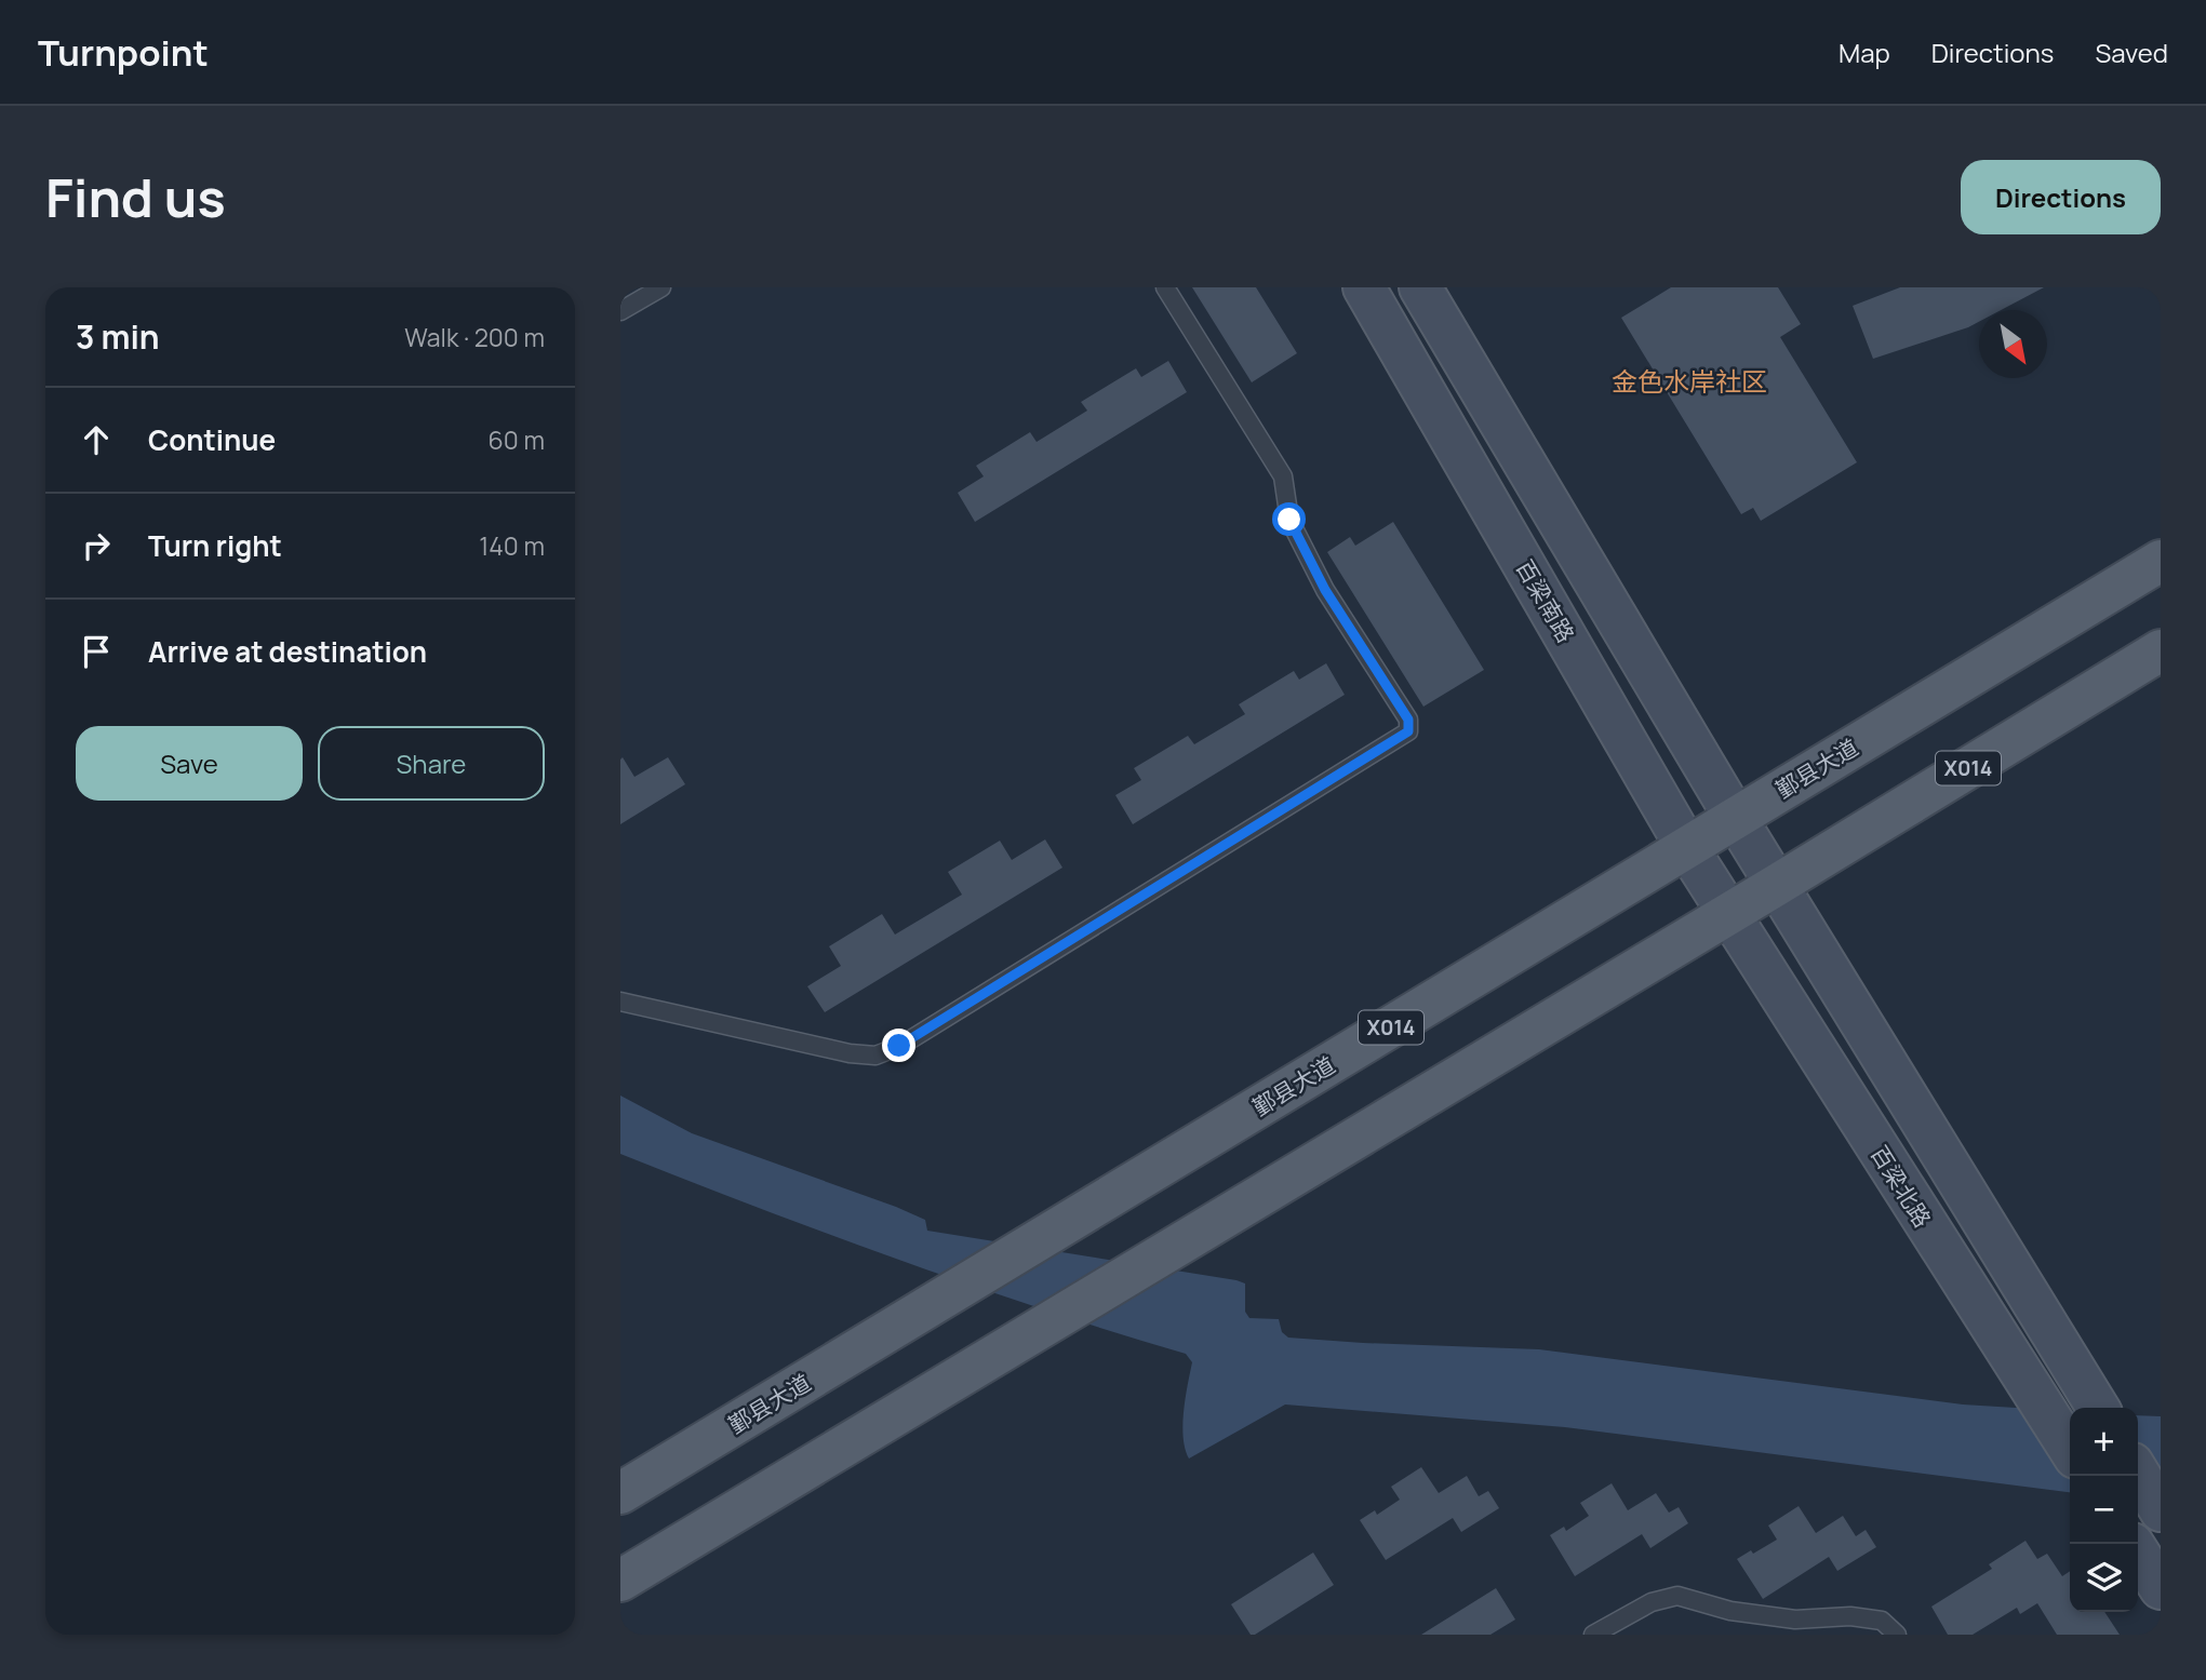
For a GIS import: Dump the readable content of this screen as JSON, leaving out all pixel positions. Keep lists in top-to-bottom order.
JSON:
{
  "streets": {
    "main road": ["鄞县大道", "X014"],
    "street": ["百梁南路", "百梁北路"]
  },
  "crossings": [
    ["百梁南路", "鄞县大道"],
    ["百梁南路", "百梁北路"]
  ],
  "districts": ["金色水岸社区"],
  "north": "bottom right",
  "page": {
    "header": "Turnpoint",
    "nav": ["Map", "Directions", "Saved"],
    "buttons": [
      "Directions",
      ["Save", "Share"]
    ],
    "title": "Find us",
    "heading": ["3 min", "Walk · 200 m"],
    "list": [
      ["Continue", "60 m"],
      ["Turn right", "140 m"],
      "Arrive at destination"
    ],
    "map_buttons": ["+", "−"]
  }
}
